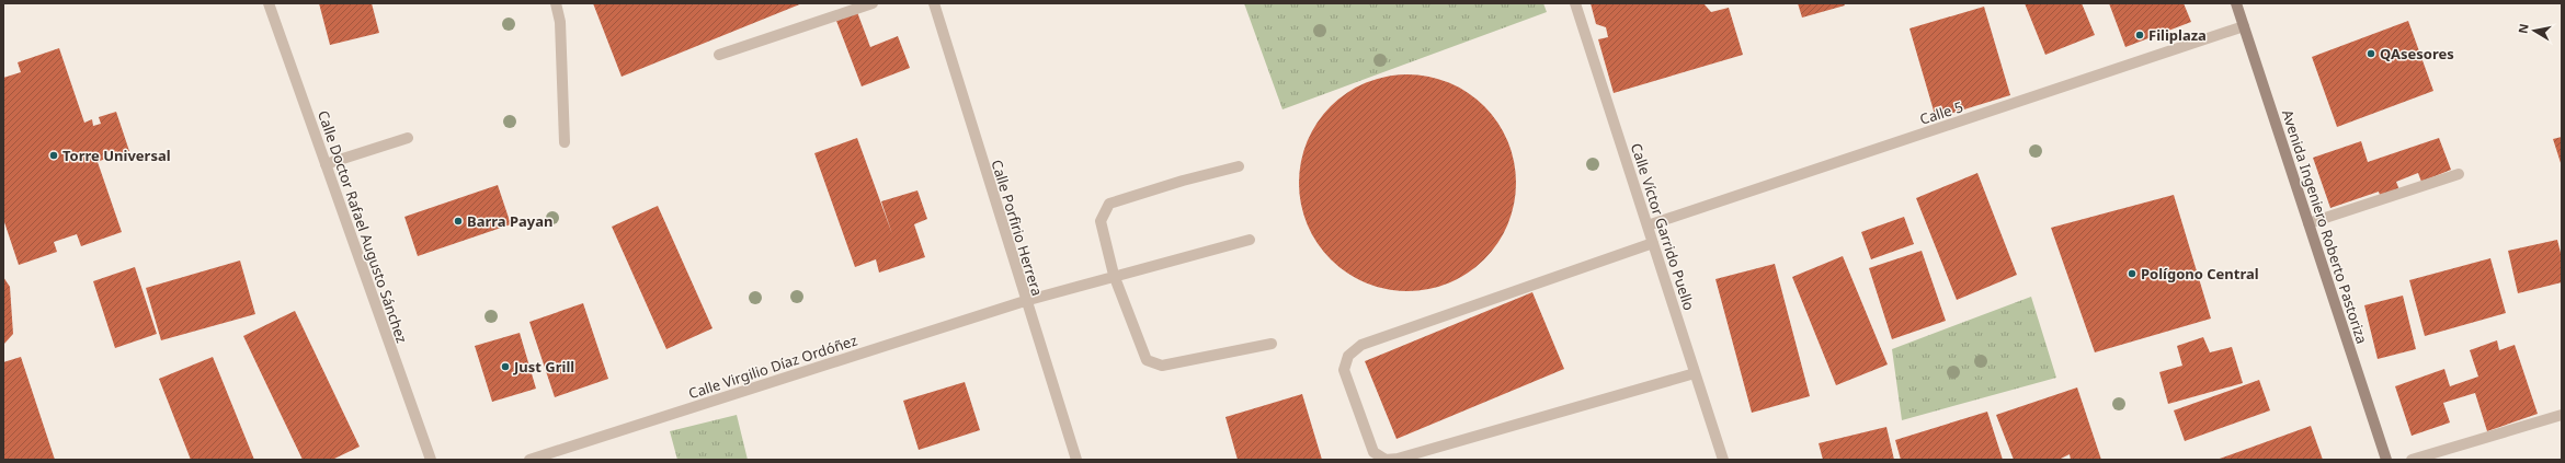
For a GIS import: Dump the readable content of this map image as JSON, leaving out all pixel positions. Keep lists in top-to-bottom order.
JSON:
{
  "streets": {
    "street": [
      "Calle 5",
      "Calle Doctor Rafael Augusto Sánchez",
      "Calle Víctor Garrido Puello",
      "Avenida Ingeniero Roberto Pastoriza",
      "Calle Porfirio Herrera",
      "Calle Virgilio Díaz Ordóñez"
    ]
  },
  "crossings": [
    ["Calle 5", "Calle Víctor Garrido Puello"],
    ["Calle 5", "Avenida Ingeniero Roberto Pastoriza"],
    ["Calle Porfirio Herrera", "Calle Virgilio Díaz Ordóñez"]
  ],
  "places": [
    "Filiplaza",
    "QAsesores",
    "Torre Universal",
    "Barra Payan",
    "Polígono Central",
    "Just Grill"
  ],
  "north": "left"
}
